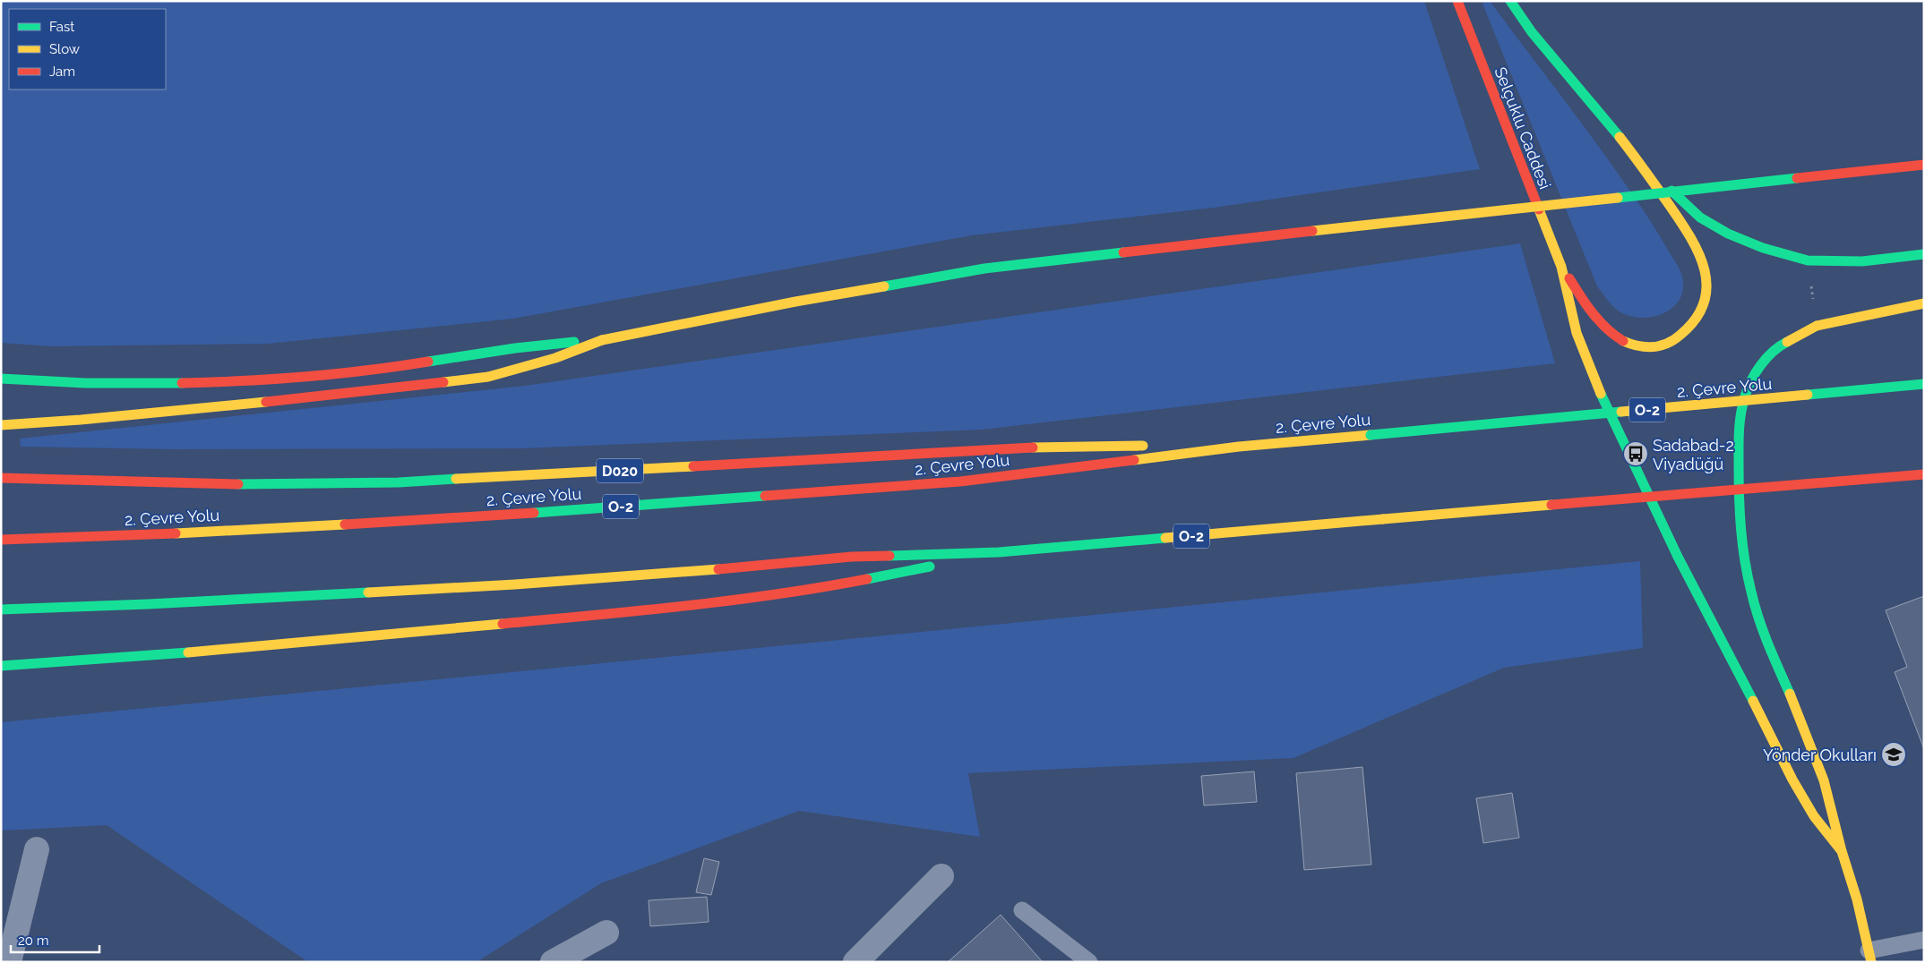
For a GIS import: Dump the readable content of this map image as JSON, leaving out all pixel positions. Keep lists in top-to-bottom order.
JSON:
{
  "streets": {
    "main road": [
      "Selçuklu Caddesi",
      "2. Çevre Yolu",
      "O-2",
      "D020"
    ]
  },
  "crossings": [
    ["2. Çevre Yolu", "D020"]
  ],
  "places": {
    "bus stop": ["Sadabad-2 Viyadüğü"],
    "school or university": ["Yönder Okulları"]
  },
  "legend": ["Fast", "Slow", "Jam"],
  "scale_bar": "20 m"
}
